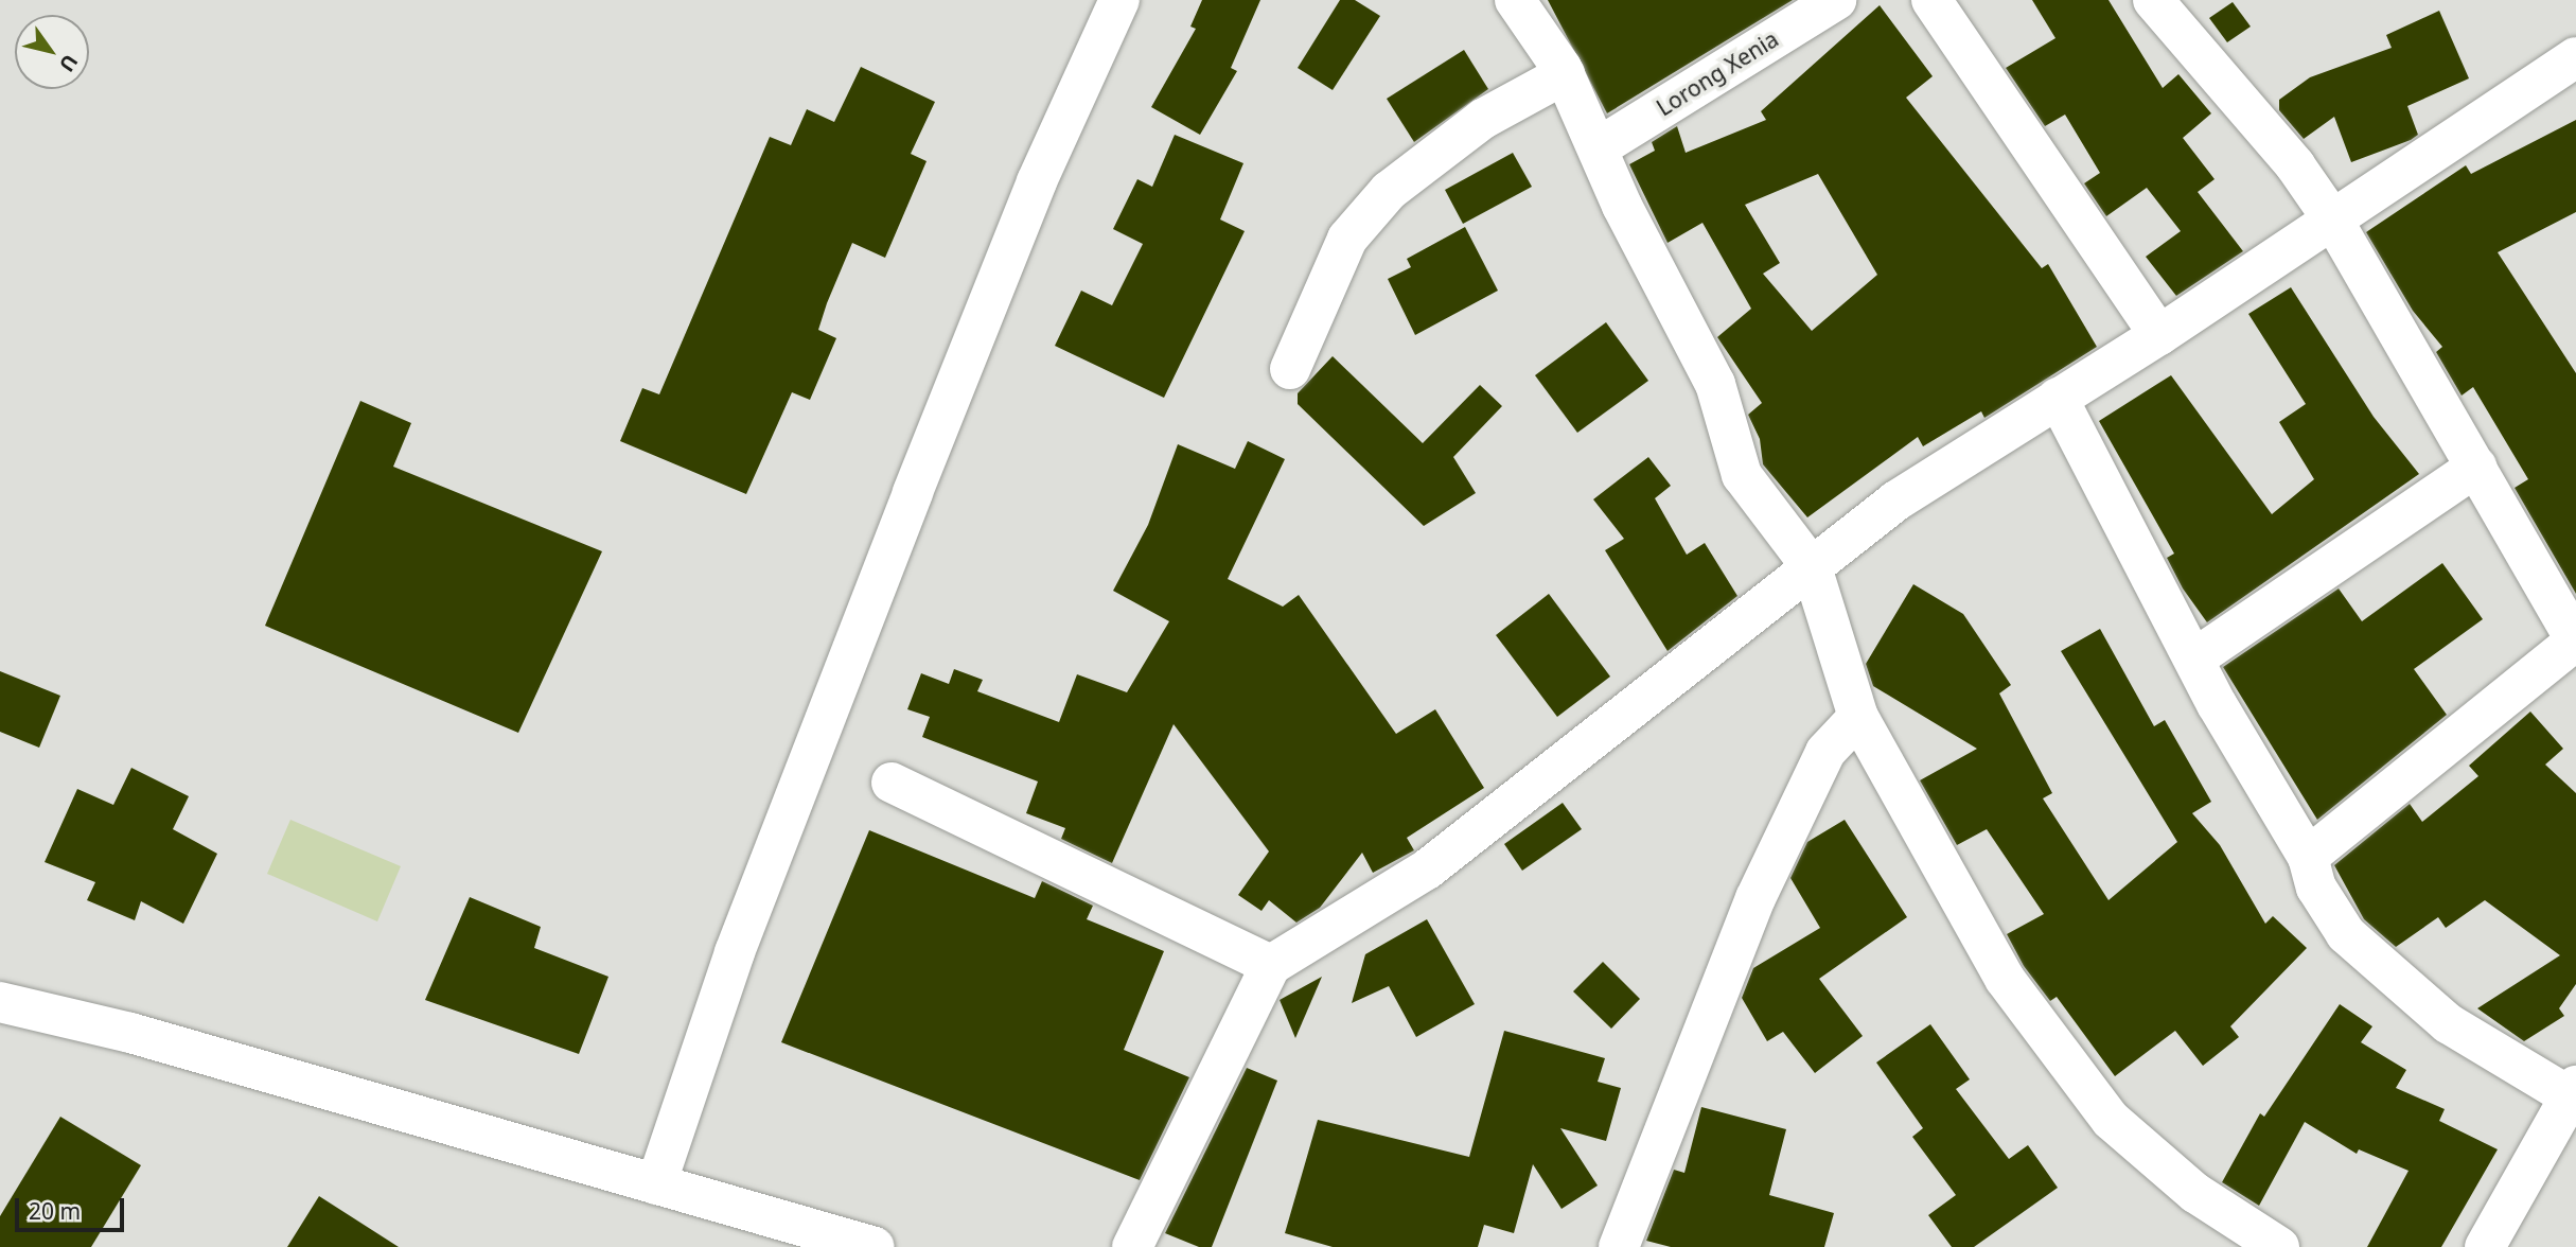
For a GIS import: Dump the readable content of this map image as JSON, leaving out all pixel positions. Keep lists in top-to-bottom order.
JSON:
{
  "streets": {
    "street": ["Lorong Xenia"]
  },
  "scale_bar": "20 m",
  "north": "bottom right"
}
